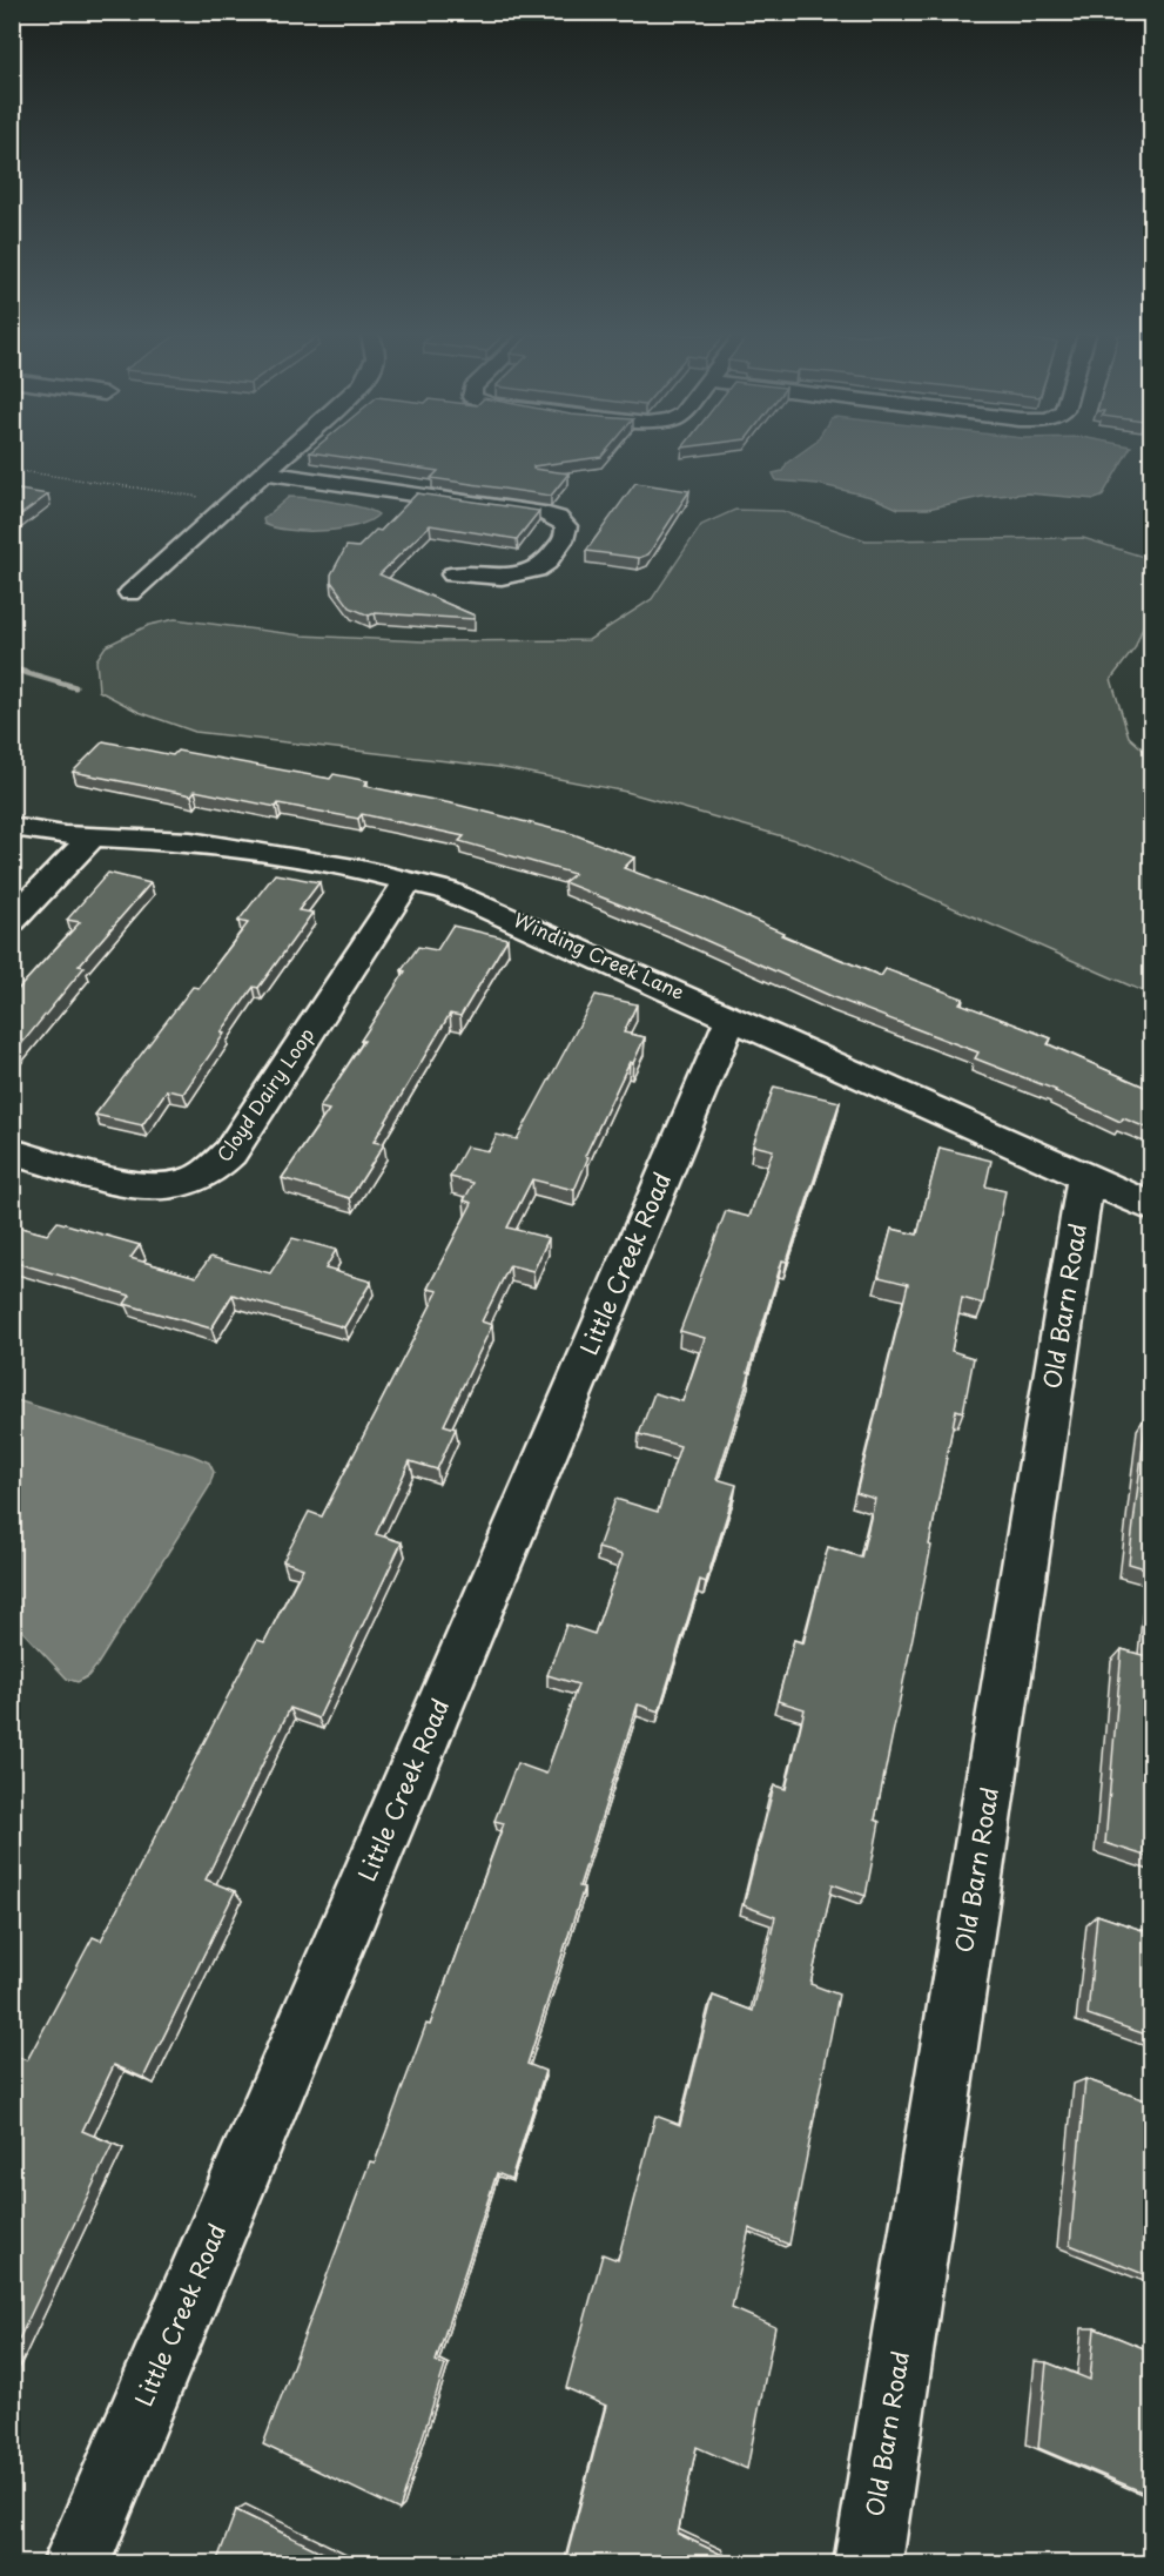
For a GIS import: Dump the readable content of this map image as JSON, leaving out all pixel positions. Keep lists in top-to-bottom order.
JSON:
{
  "streets": {
    "street": [
      "Winding Creek Lane",
      "Cloyd Dairy Loop",
      "Little Creek Road",
      "Old Barn Road"
    ]
  },
  "crossings": [
    ["Winding Creek Lane", "Cloyd Dairy Loop"],
    ["Winding Creek Lane", "Little Creek Road"],
    ["Winding Creek Lane", "Old Barn Road"]
  ]
}
